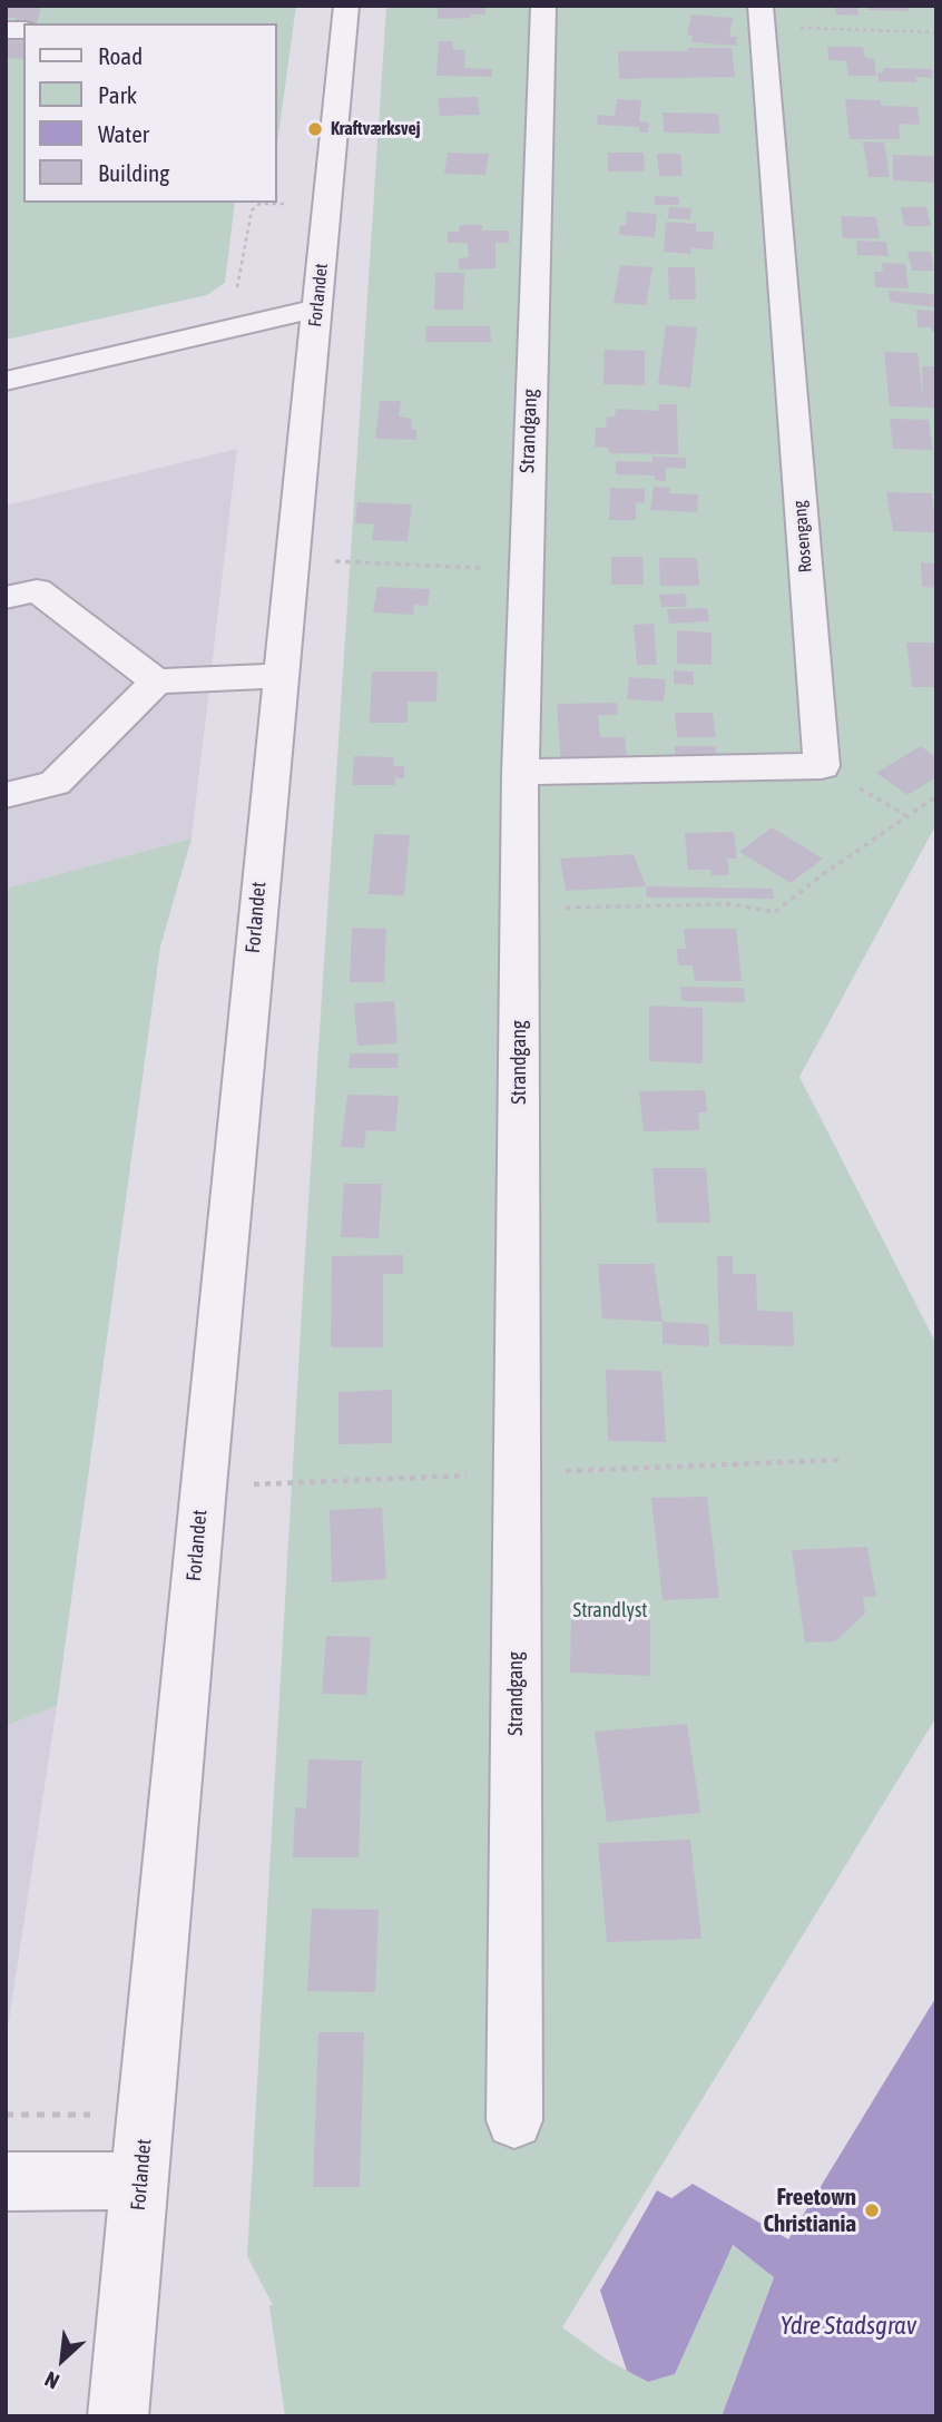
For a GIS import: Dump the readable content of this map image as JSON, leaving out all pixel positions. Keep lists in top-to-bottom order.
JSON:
{
  "streets": {
    "street": ["Forlandet", "Strandgang", "Rosengang"]
  },
  "water": ["Ydre Stadsgrav"],
  "parks": ["Strandlyst"],
  "places": ["Kraftværksvej", "Freetown Christiania"],
  "legend": [
    "Road",
    "Park",
    "Water",
    "Building"
  ],
  "north": "bottom left"
}
